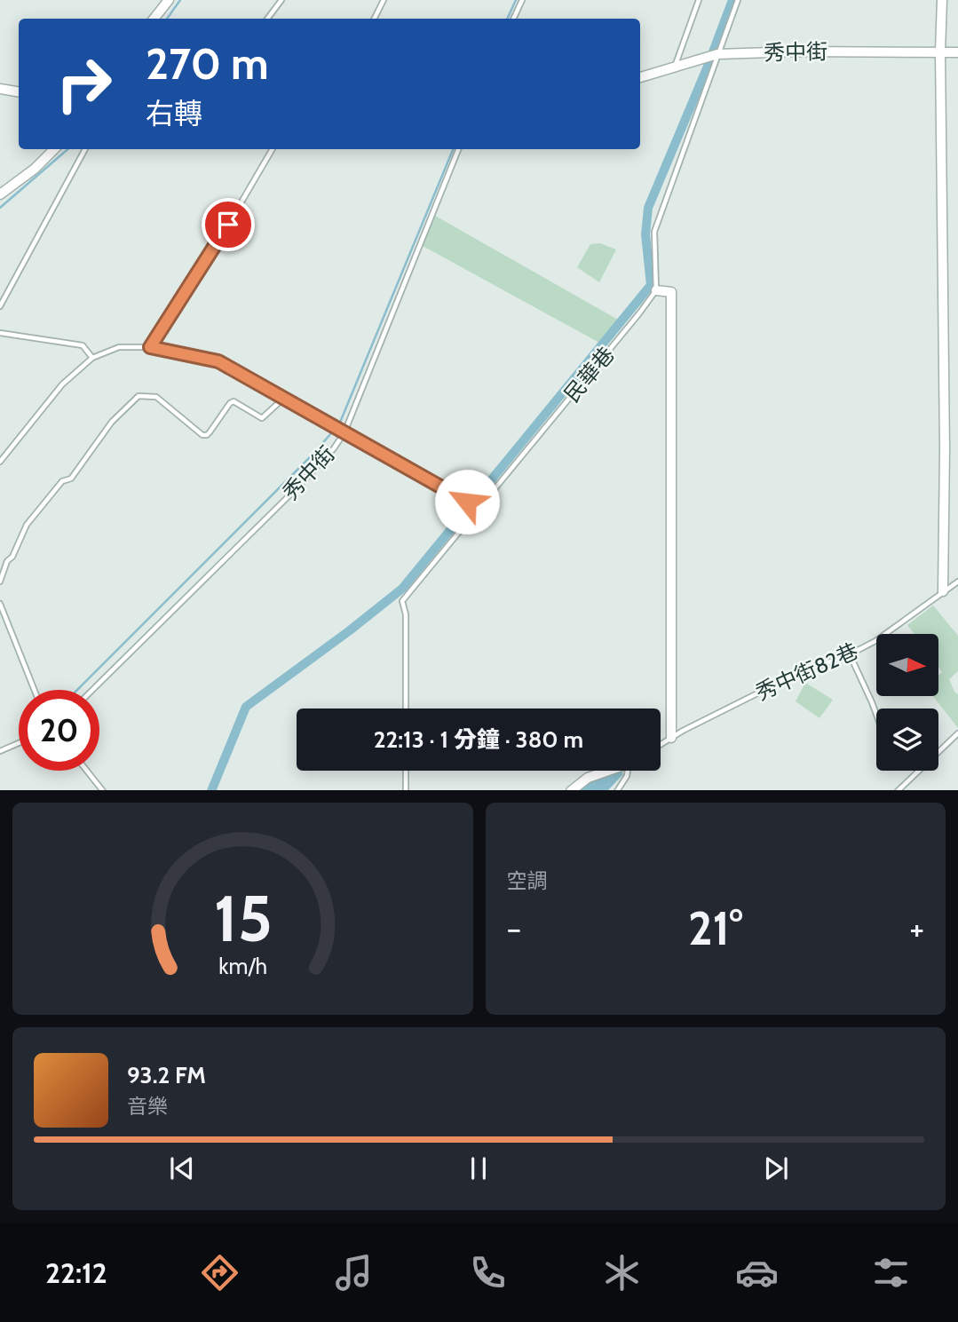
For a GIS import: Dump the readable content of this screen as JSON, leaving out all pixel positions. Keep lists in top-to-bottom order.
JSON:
{
  "streets": {
    "street": ["秀中街"],
    "lane": ["民華巷", "秀中街82巷"]
  },
  "north": "right",
  "page": {
    "turn": ["270 m", "右轉"],
    "limit": "20",
    "trip": "22:13 · 1 分鐘 · 380 m",
    "tile": "空調",
    "heat": ["−", "21°", "+"],
    "song": ["93.2 FM", "音樂"],
    "tabs": "22:12",
    "gauge": ["15", "km/h"]
  }
}
